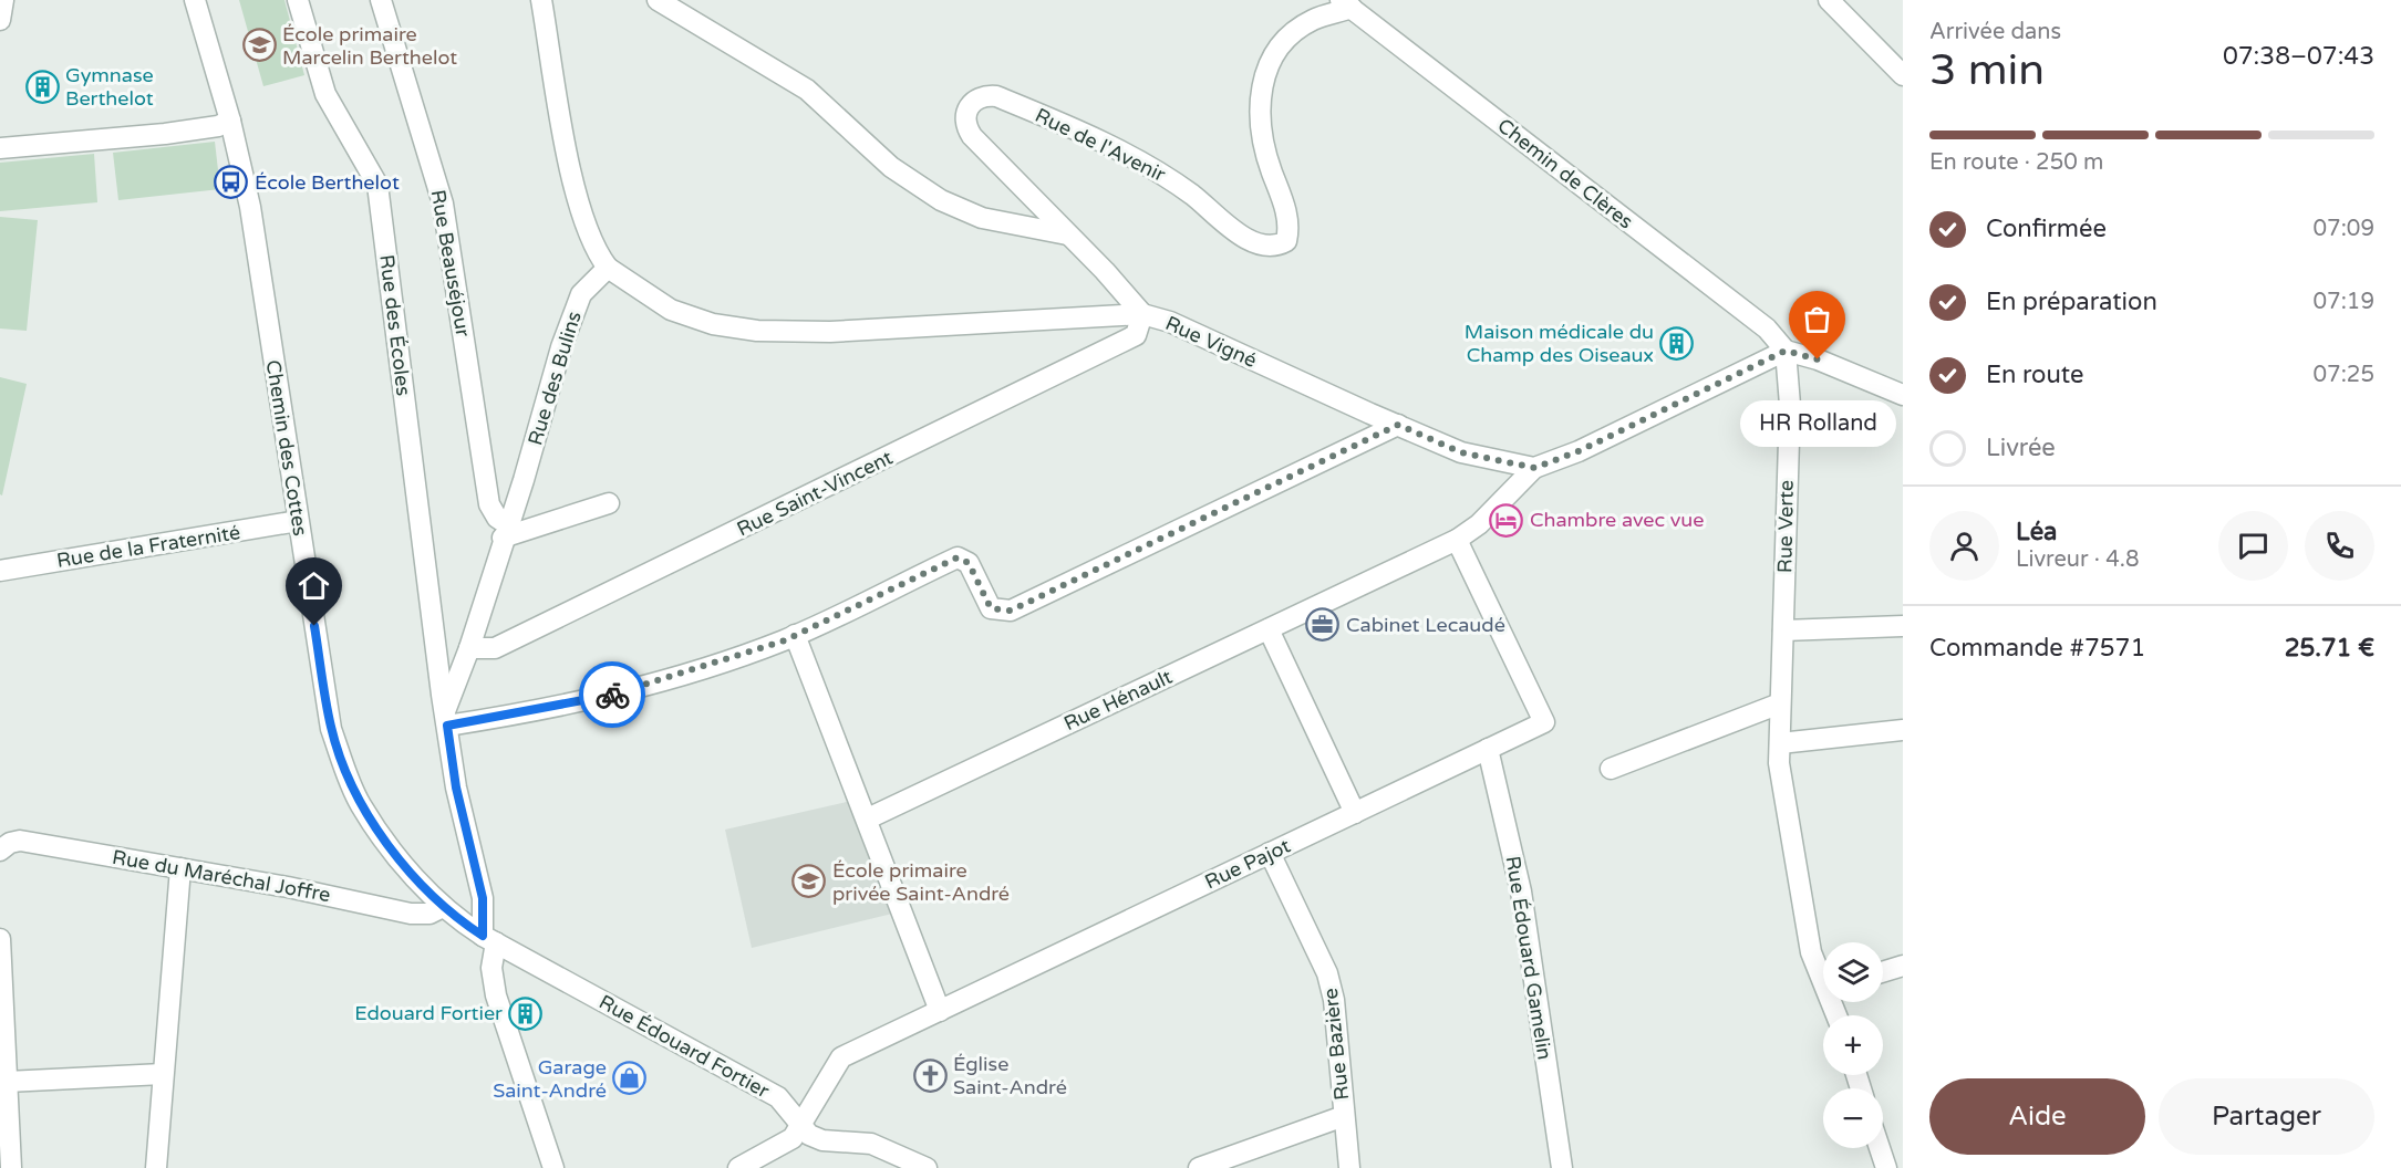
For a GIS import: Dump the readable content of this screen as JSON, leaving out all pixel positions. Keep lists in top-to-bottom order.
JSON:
{
  "streets": {
    "street": [
      "Rue de l'Avenir",
      "Chemin de Clères",
      "Rue Beauséjour",
      "Rue des Écoles",
      "Rue Vigné",
      "Rue des Bulins",
      "Chemin des Cottes",
      "Rue Saint-Vincent",
      "Rue Verte",
      "Rue de la Fraternité",
      "Rue Hénault",
      "Rue Pajot",
      "Rue du Maréchal Joffre",
      "Rue Édouard Gamelin",
      "Rue Bazière",
      "Rue Édouard Fortier"
    ]
  },
  "crossings": [
    ["Rue de l'Avenir", "Chemin de Clères"],
    ["Rue de l'Avenir", "Rue Vigné"],
    ["Rue de l'Avenir", "Rue Saint-Vincent"],
    ["Chemin de Clères", "Rue Verte"],
    ["Rue Beauséjour", "Rue des Bulins"],
    ["Rue des Écoles", "Rue des Bulins"],
    ["Rue Vigné", "Rue des Bulins"],
    ["Rue Vigné", "Rue Saint-Vincent"],
    ["Rue Vigné", "Rue Hénault"],
    ["Rue des Bulins", "Rue Saint-Vincent"],
    ["Rue des Bulins", "Rue Édouard Fortier"],
    ["Chemin des Cottes", "Rue de la Fraternité"],
    ["Chemin des Cottes", "Rue du Maréchal Joffre"],
    ["Chemin des Cottes", "Rue Édouard Fortier"],
    ["Rue Hénault", "Rue Pajot"],
    ["Rue Pajot", "Rue Édouard Gamelin"],
    ["Rue Pajot", "Rue Bazière"],
    ["Rue Pajot", "Rue Édouard Fortier"],
    ["Rue du Maréchal Joffre", "Rue Édouard Fortier"]
  ],
  "places": {
    "school or university": ["École primaire Marcelin Berthelot", "École primaire privée Saint-André"],
    "building": ["Gymnase Berthelot", "Maison médicale du Champ des Oiseaux", "Edouard Fortier"],
    "bus stop": ["École Berthelot"],
    "other": ["HR Rolland"],
    "hotel": ["Chambre avec vue"],
    "office": ["Cabinet Lecaudé"],
    "church": ["Église Saint-André"],
    "shop": ["Garage Saint-André"]
  },
  "page": {
    "heading": ["3 min", "Arrivée dans", "07:38–07:43"],
    "panel": [
      "Léa",
      "Livreur · 4.8",
      "Commande #7571",
      "25.71 €"
    ],
    "bar": "En route · 250 m",
    "list": [
      ["Confirmée", "07:09"],
      ["En préparation", "07:19"],
      ["En route", "07:25"],
      "Livrée"
    ],
    "bubble": "HR Rolland",
    "map_buttons": ["+", "−"],
    "buttons": ["Aide", "Partager"]
  }
}
